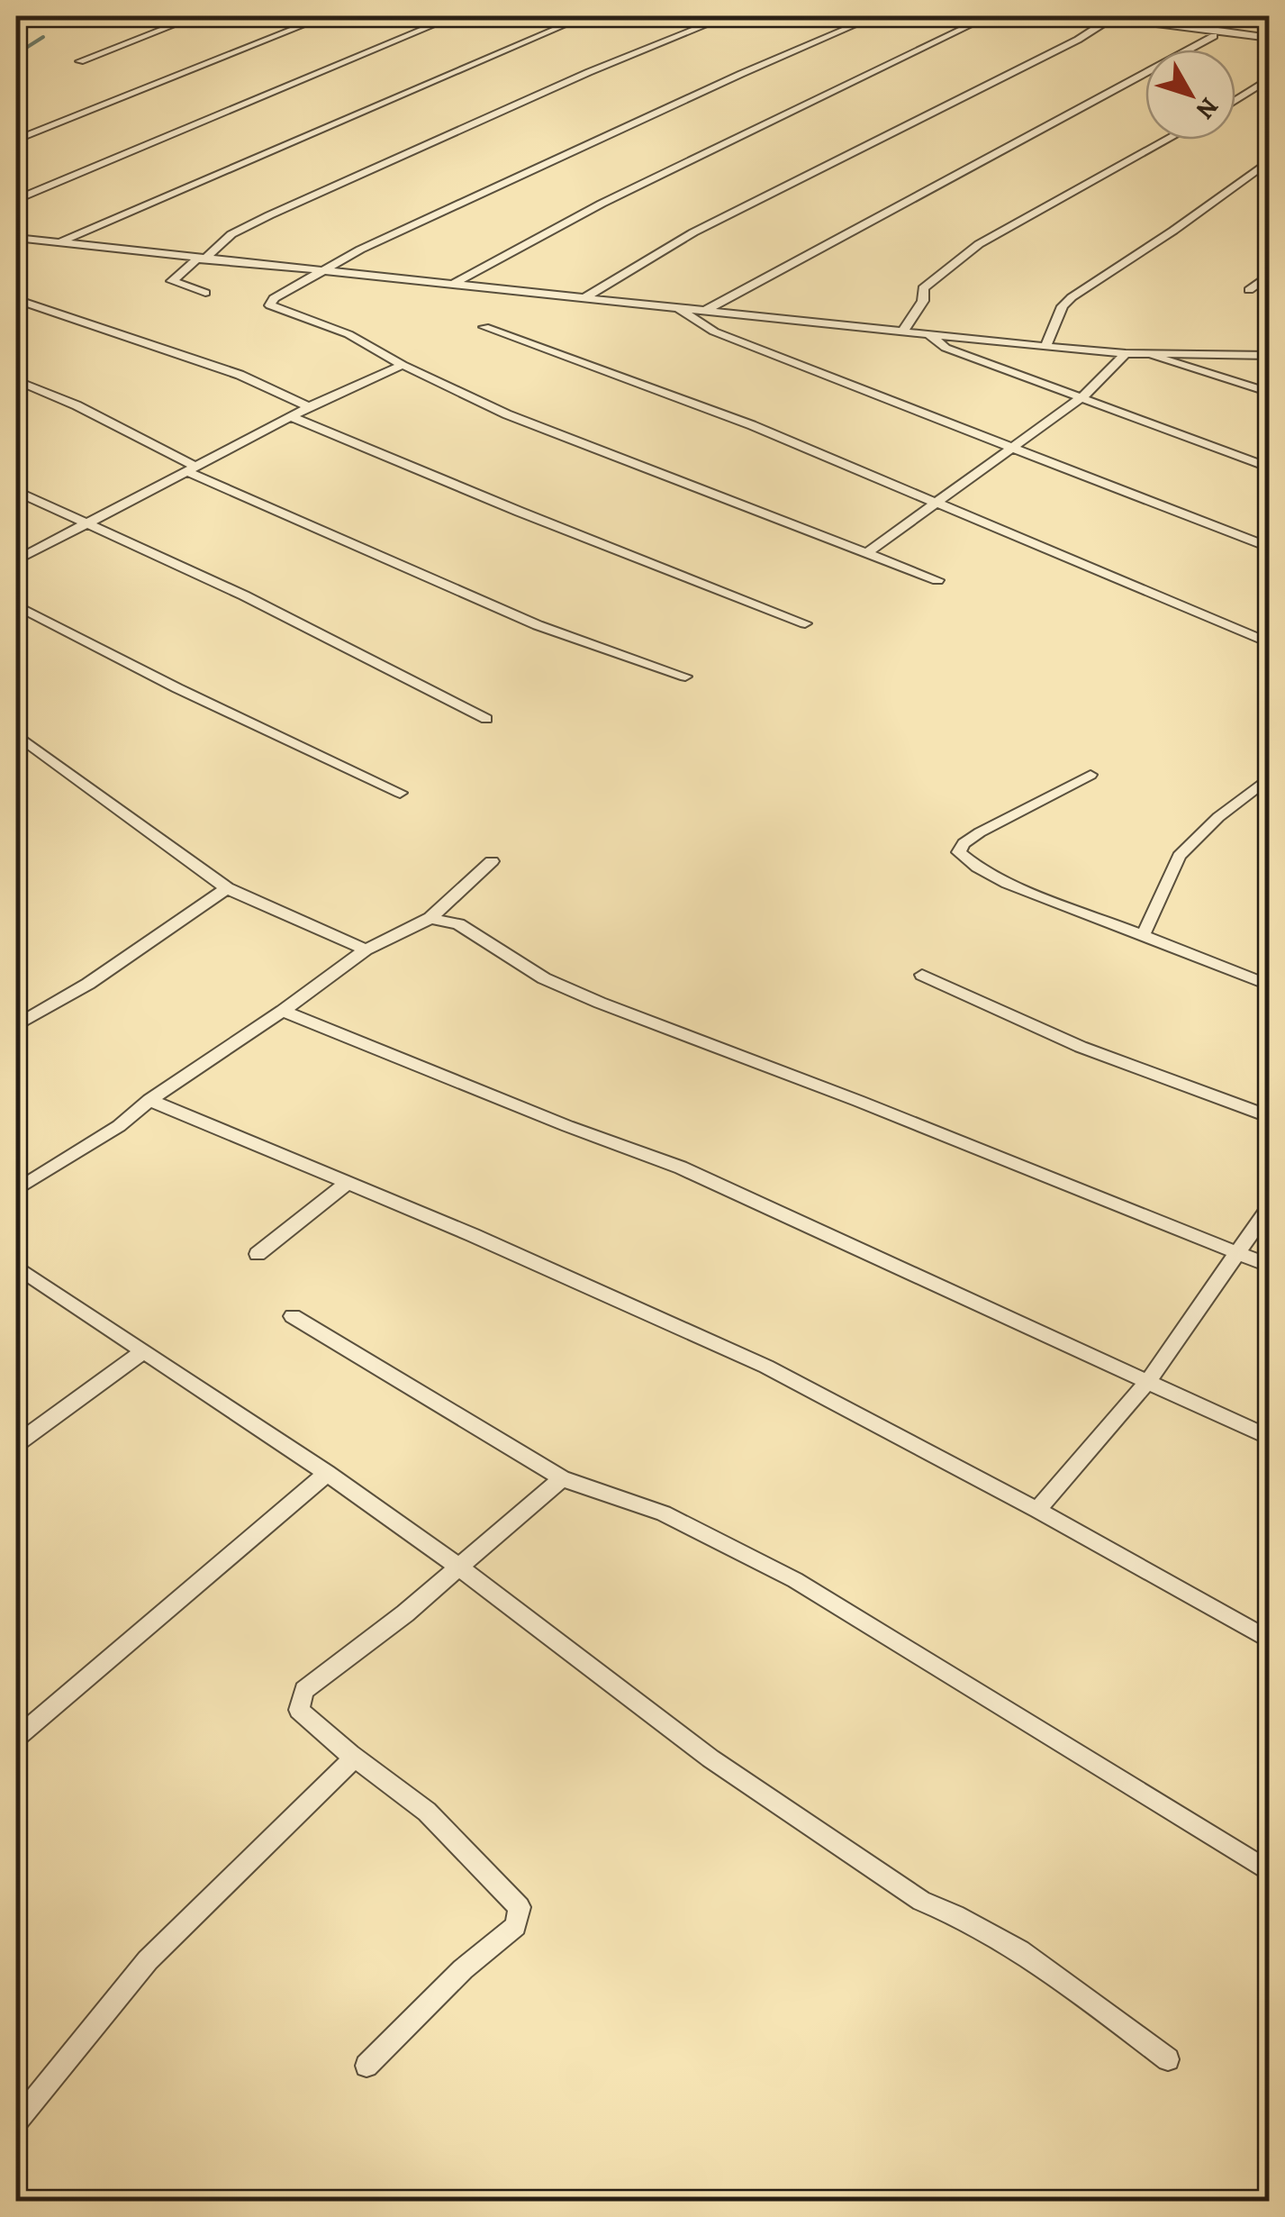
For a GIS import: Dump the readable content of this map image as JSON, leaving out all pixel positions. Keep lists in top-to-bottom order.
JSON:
{
  "north": "bottom right"
}
